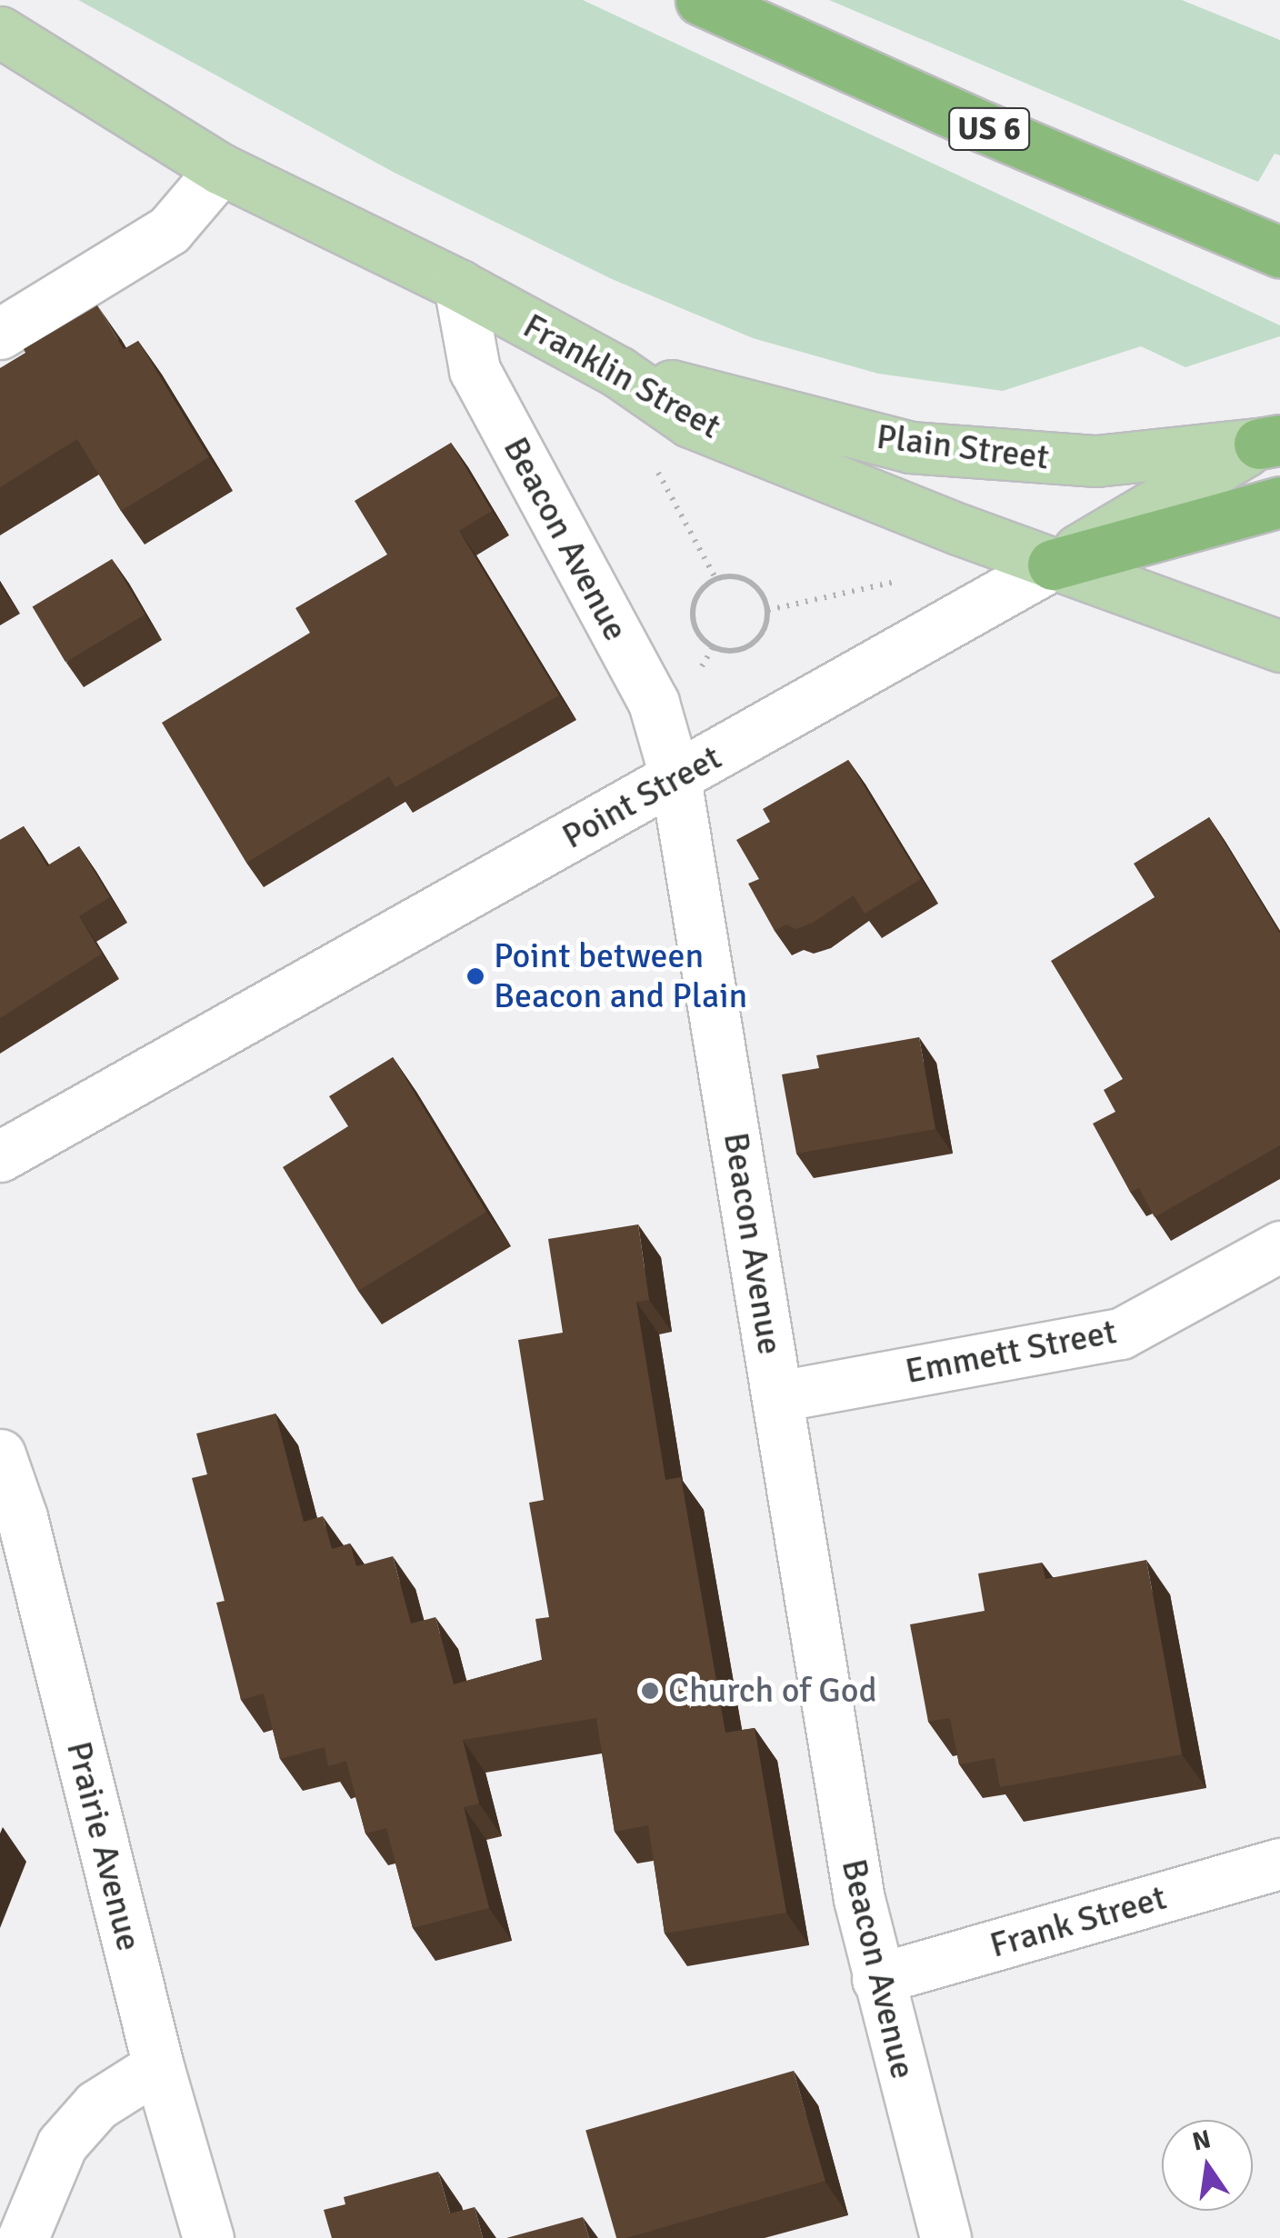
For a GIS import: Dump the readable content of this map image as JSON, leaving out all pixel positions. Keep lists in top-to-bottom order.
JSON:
{
  "streets": {
    "highway": ["US 6"],
    "main road": ["Franklin Street", "Plain Street", "Point Street"],
    "street": [
      "Beacon Avenue",
      "Emmett Street",
      "Prairie Avenue",
      "Frank Street"
    ]
  },
  "crossings": [
    ["Franklin Street", "Plain Street"],
    ["Franklin Street", "Beacon Avenue"],
    ["Franklin Street", "Point Street"],
    ["Plain Street", "Point Street"],
    ["Beacon Avenue", "Point Street"],
    ["Beacon Avenue", "Emmett Street"],
    ["Beacon Avenue", "Frank Street"]
  ],
  "places": ["Point between Beacon and Plain", "Church of God"],
  "north": "top"
}
